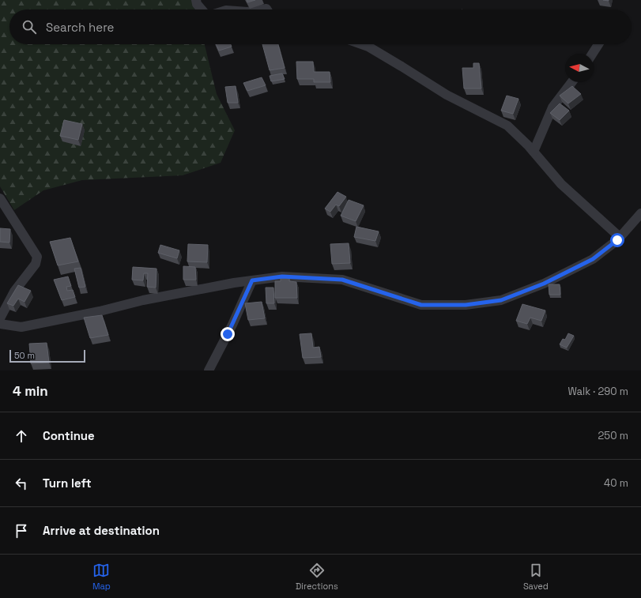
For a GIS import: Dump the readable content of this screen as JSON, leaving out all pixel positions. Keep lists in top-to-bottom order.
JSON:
{
  "scale_bar": "50 m",
  "north": "left",
  "page": {
    "search": "Search here",
    "scale": "50 m",
    "heading": ["4 min", "Walk · 290 m"],
    "list": [
      ["Continue", "250 m"],
      ["Turn left", "40 m"],
      "Arrive at destination"
    ],
    "nav": ["Map", "Directions", "Saved"]
  }
}
